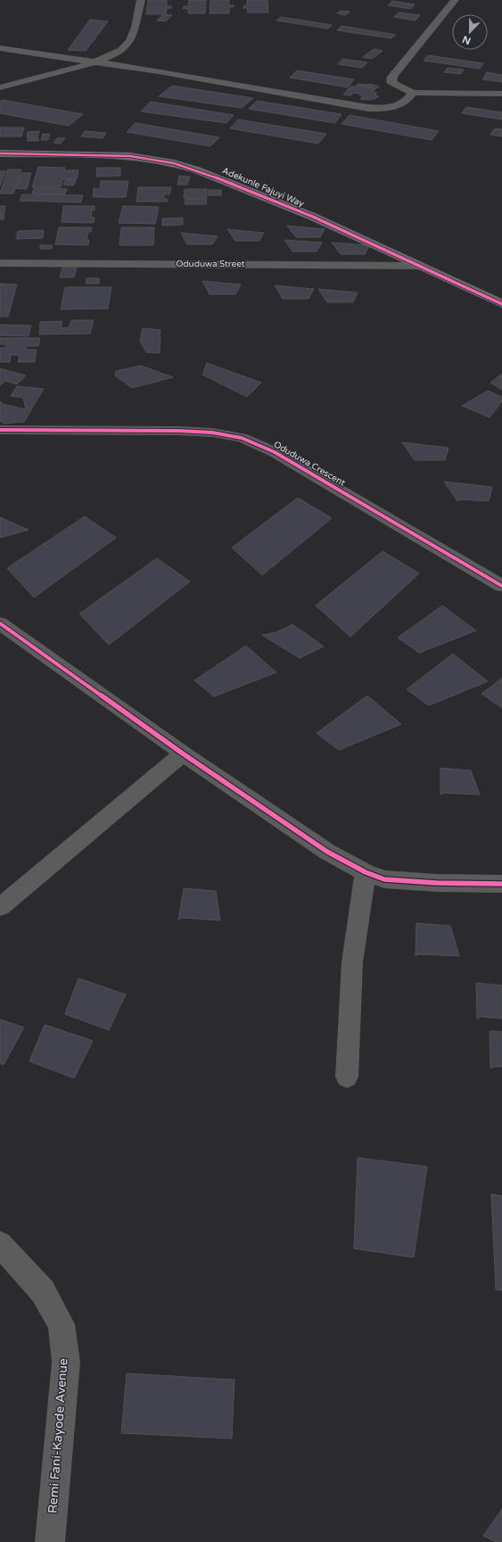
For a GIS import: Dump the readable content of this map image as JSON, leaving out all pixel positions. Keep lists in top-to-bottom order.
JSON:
{
  "streets": {
    "street": [
      "Adekunle Fajuyi Way",
      "Oduduwa Street",
      "Oduduwa Crescent",
      "Remi Fani-Kayode Avenue"
    ]
  },
  "crossings": [
    ["Adekunle Fajuyi Way", "Oduduwa Street"]
  ],
  "north": "bottom"
}
